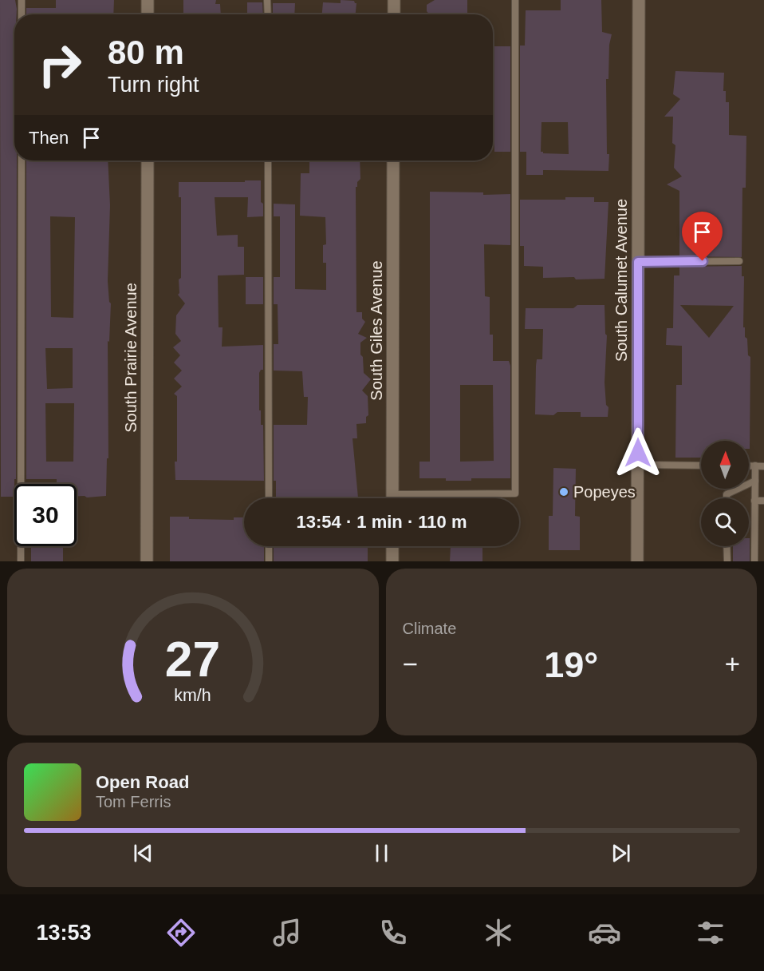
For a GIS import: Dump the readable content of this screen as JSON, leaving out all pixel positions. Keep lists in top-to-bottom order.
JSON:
{
  "streets": {
    "street": ["South Calumet Avenue", "South Giles Avenue", "South Prairie Avenue"]
  },
  "places": ["Popeyes"],
  "north": "top",
  "page": {
    "turn": ["80 m", "Turn right"],
    "then": "Then",
    "limit": "30",
    "trip": "13:54 · 1 min · 110 m",
    "tile": "Climate",
    "heat": ["−", "19°", "+"],
    "song": ["Open Road", "Tom Ferris"],
    "tabs": "13:53",
    "gauge": ["27", "km/h"]
  }
}
